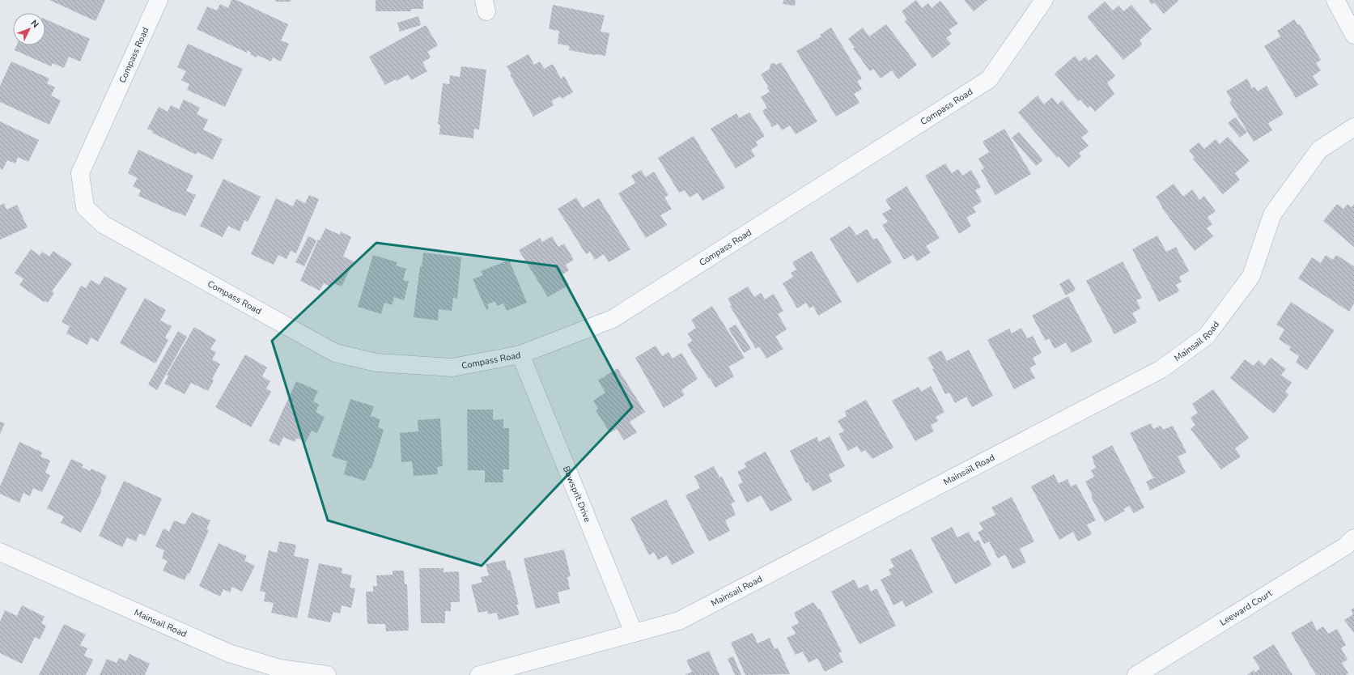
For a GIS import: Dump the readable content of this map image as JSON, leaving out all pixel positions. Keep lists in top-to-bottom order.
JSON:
{
  "streets": {
    "street": [
      "Compass Road",
      "Mainsail Road",
      "Bowsprit Drive",
      "Leeward Court"
    ]
  },
  "crossings": [
    ["Compass Road", "Bowsprit Drive"],
    ["Mainsail Road", "Bowsprit Drive"]
  ],
  "north": "top right"
}
